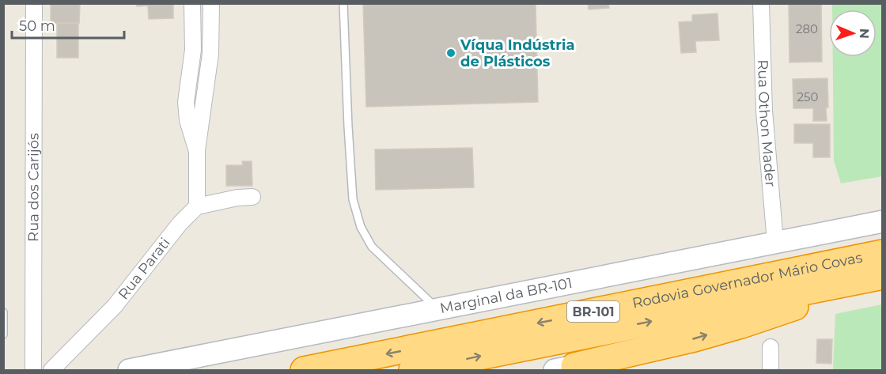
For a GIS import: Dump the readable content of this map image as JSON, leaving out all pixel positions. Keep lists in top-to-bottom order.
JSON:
{
  "streets": {
    "highway": ["Rodovia Governador Mário Covas", "BR-101"],
    "main road": ["Marginal da BR-101"],
    "street": ["Rua Othon Mader", "Rua dos Carijós", "Rua Parati"]
  },
  "crossings": [
    ["Rua Othon Mader", "Marginal da BR-101"]
  ],
  "places": ["Víqua Indústria de Plásticos"],
  "house_numbers": ["280", "250"],
  "scale_bar": "50 m",
  "north": "right"
}
